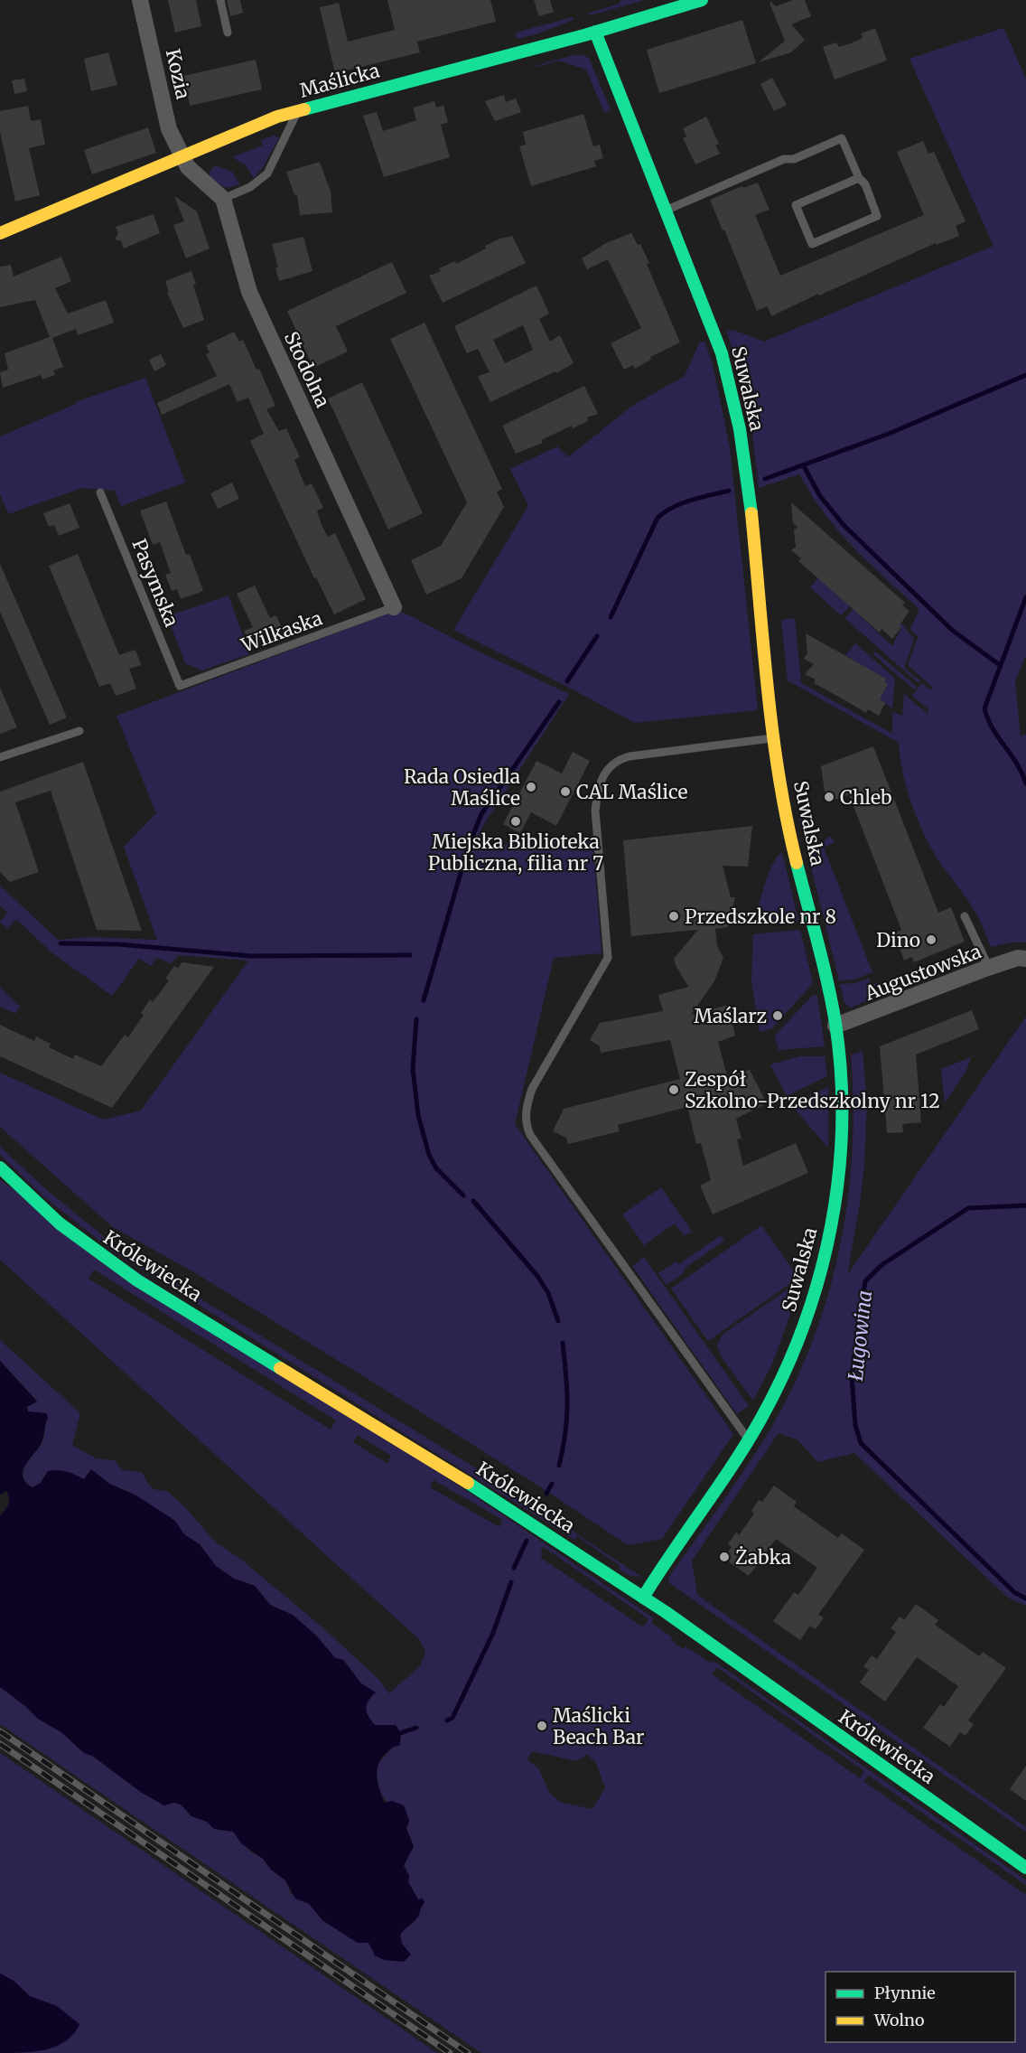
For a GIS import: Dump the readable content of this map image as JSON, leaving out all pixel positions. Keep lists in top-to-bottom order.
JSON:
{
  "streets": {
    "street": [
      "Kozia",
      "Maślicka",
      "Stodolna",
      "Suwalska",
      "Augustowska",
      "Królewiecka"
    ],
    "lane": ["Pasymska", "Wilkaska"]
  },
  "crossings": [
    ["Kozia", "Maślicka"],
    ["Maślicka", "Suwalska"],
    ["Stodolna", "Wilkaska"],
    ["Suwalska", "Augustowska"],
    ["Suwalska", "Królewiecka"],
    ["Pasymska", "Wilkaska"]
  ],
  "water": ["Ługowina"],
  "places": [
    "Rada Osiedla Maślice",
    "CAL Maślice",
    "Chleb",
    "Miejska Biblioteka Publiczna, filia nr 7",
    "Przedszkole nr 8",
    "Dino",
    "Maślarz",
    "Zespół Szkolno-Przedszkolny nr 12",
    "Żabka",
    "Maślicki Beach Bar"
  ],
  "legend": ["Płynnie", "Wolno"]
}
